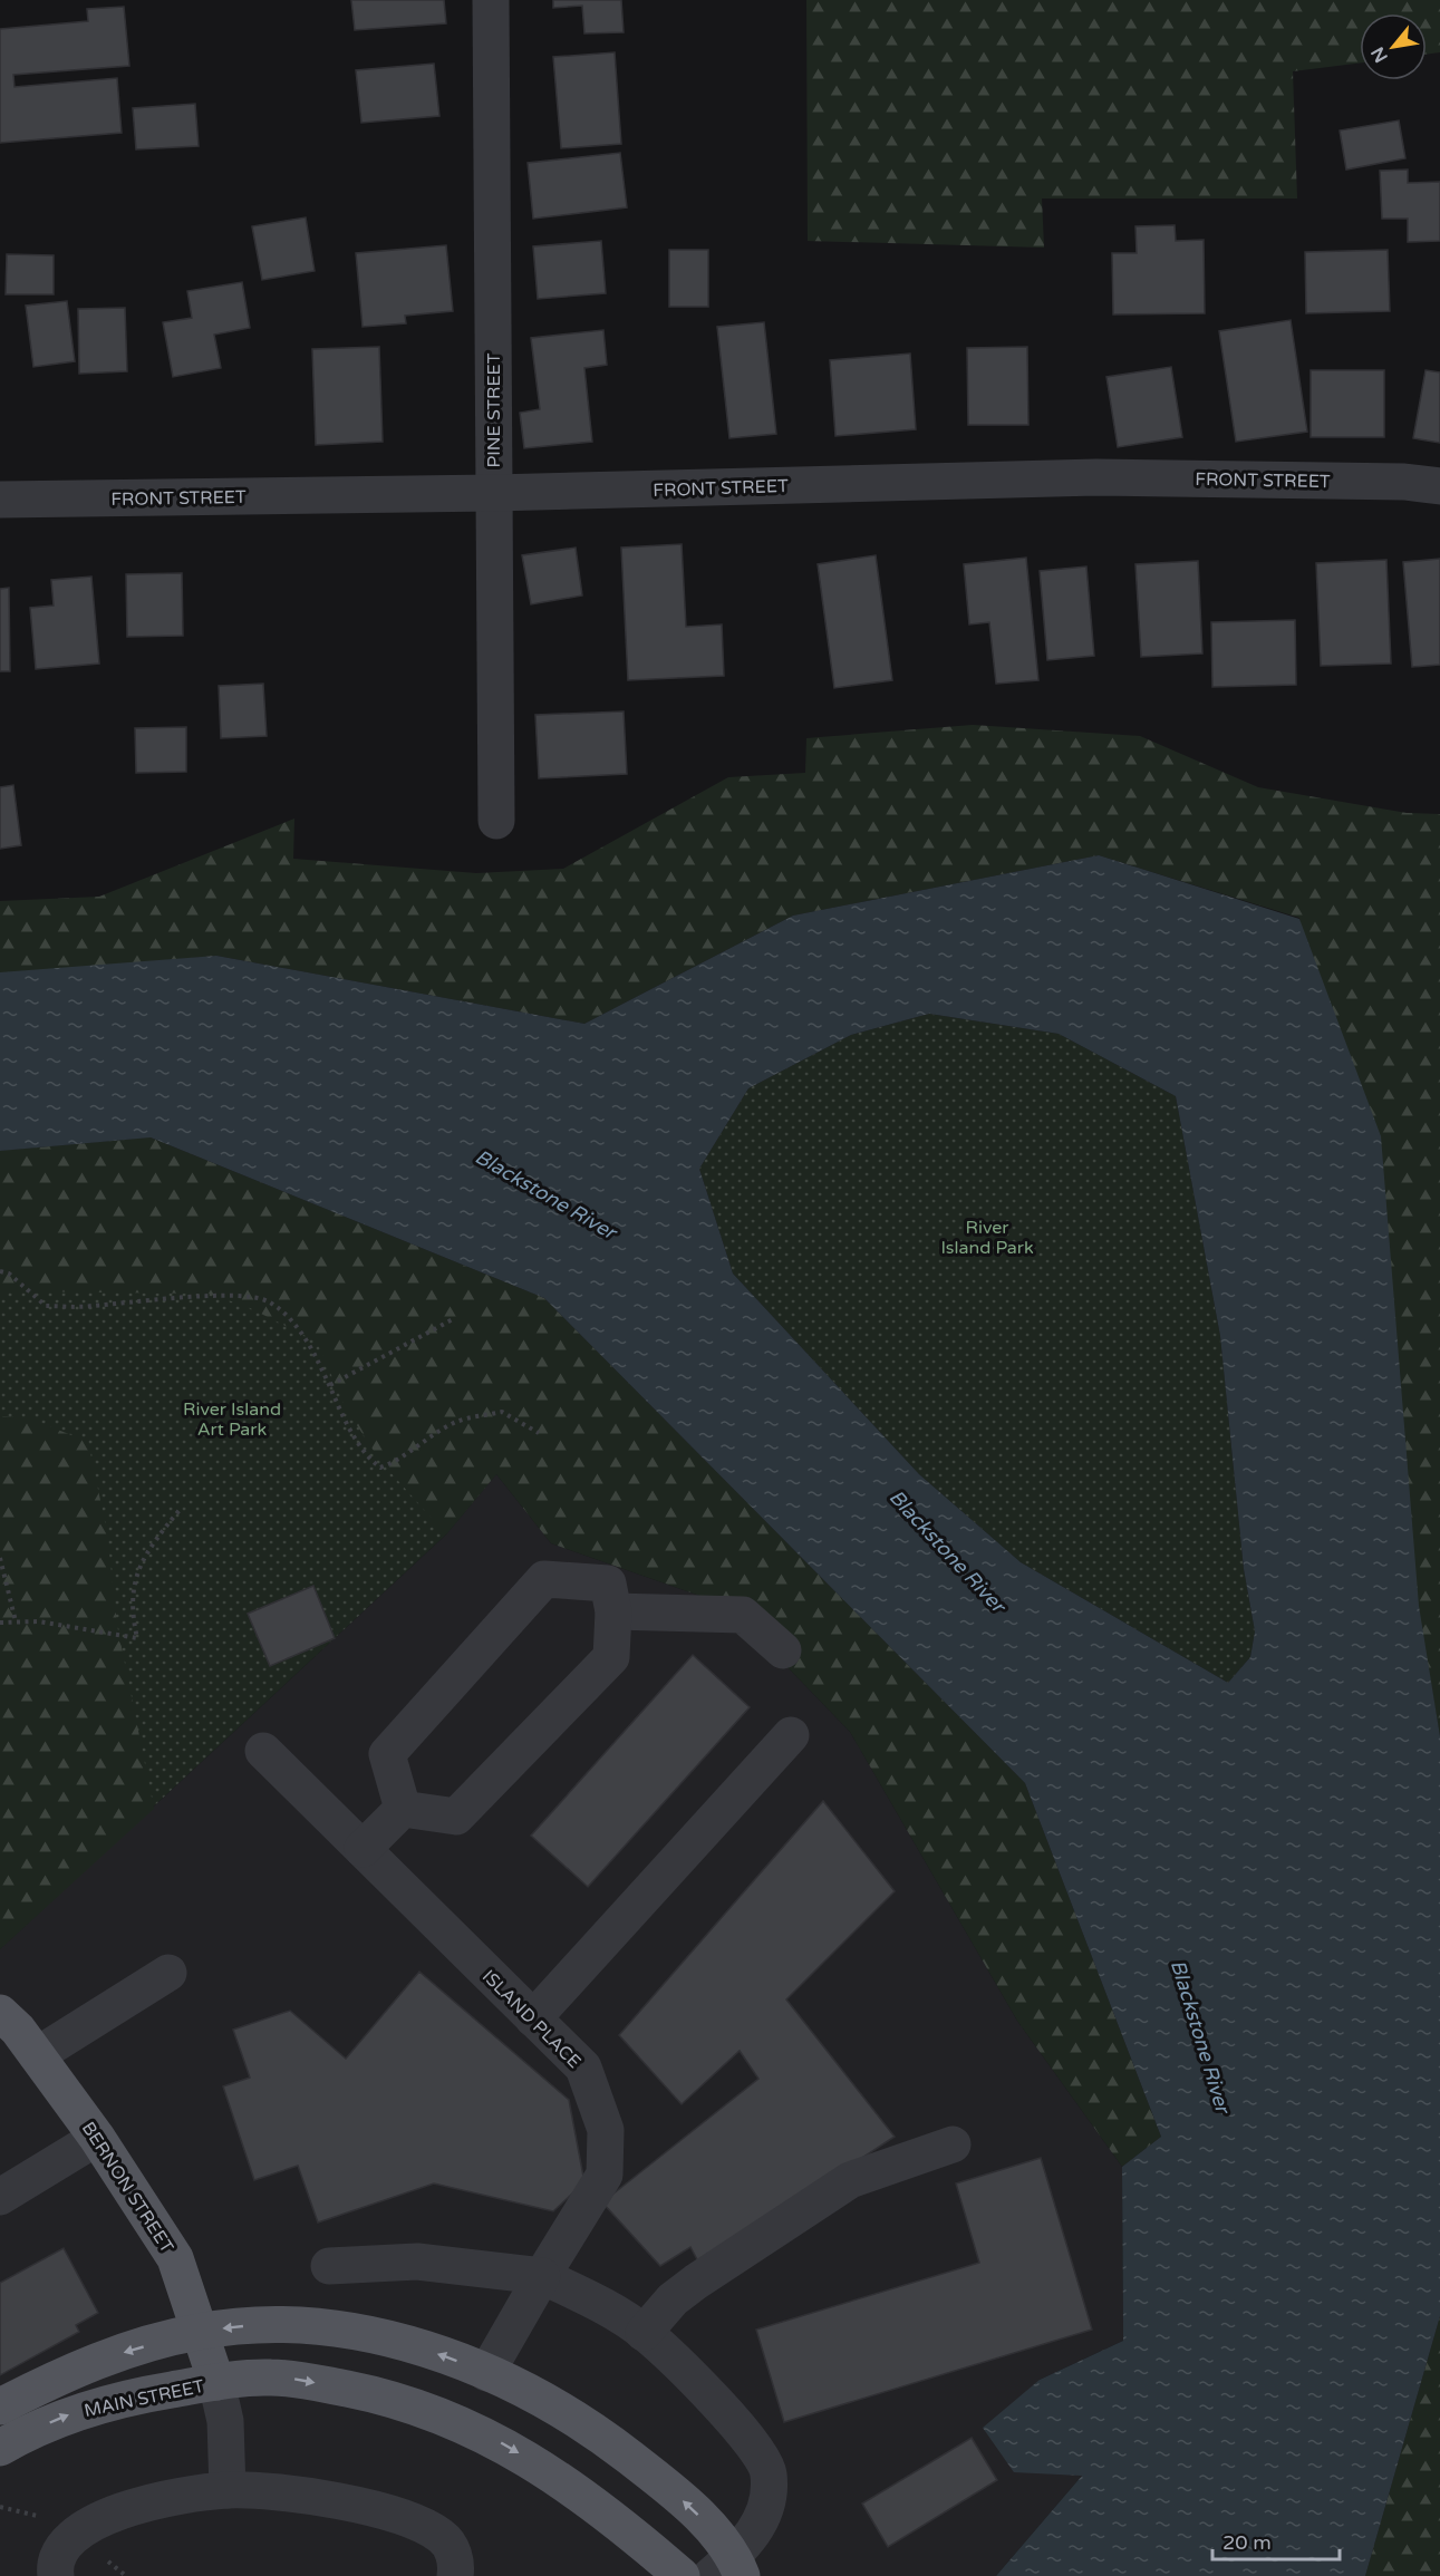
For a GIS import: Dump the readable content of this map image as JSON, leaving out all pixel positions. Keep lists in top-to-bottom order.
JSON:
{
  "streets": {
    "main road": ["BERNON STREET", "MAIN STREET"],
    "street": ["PINE STREET", "FRONT STREET", "ISLAND PLACE"]
  },
  "crossings": [
    ["PINE STREET", "FRONT STREET"],
    ["BERNON STREET", "MAIN STREET"]
  ],
  "water": ["Blackstone River"],
  "parks": ["River Island Park", "River Island Art Park"],
  "scale_bar": "20 m",
  "north": "bottom left"
}
